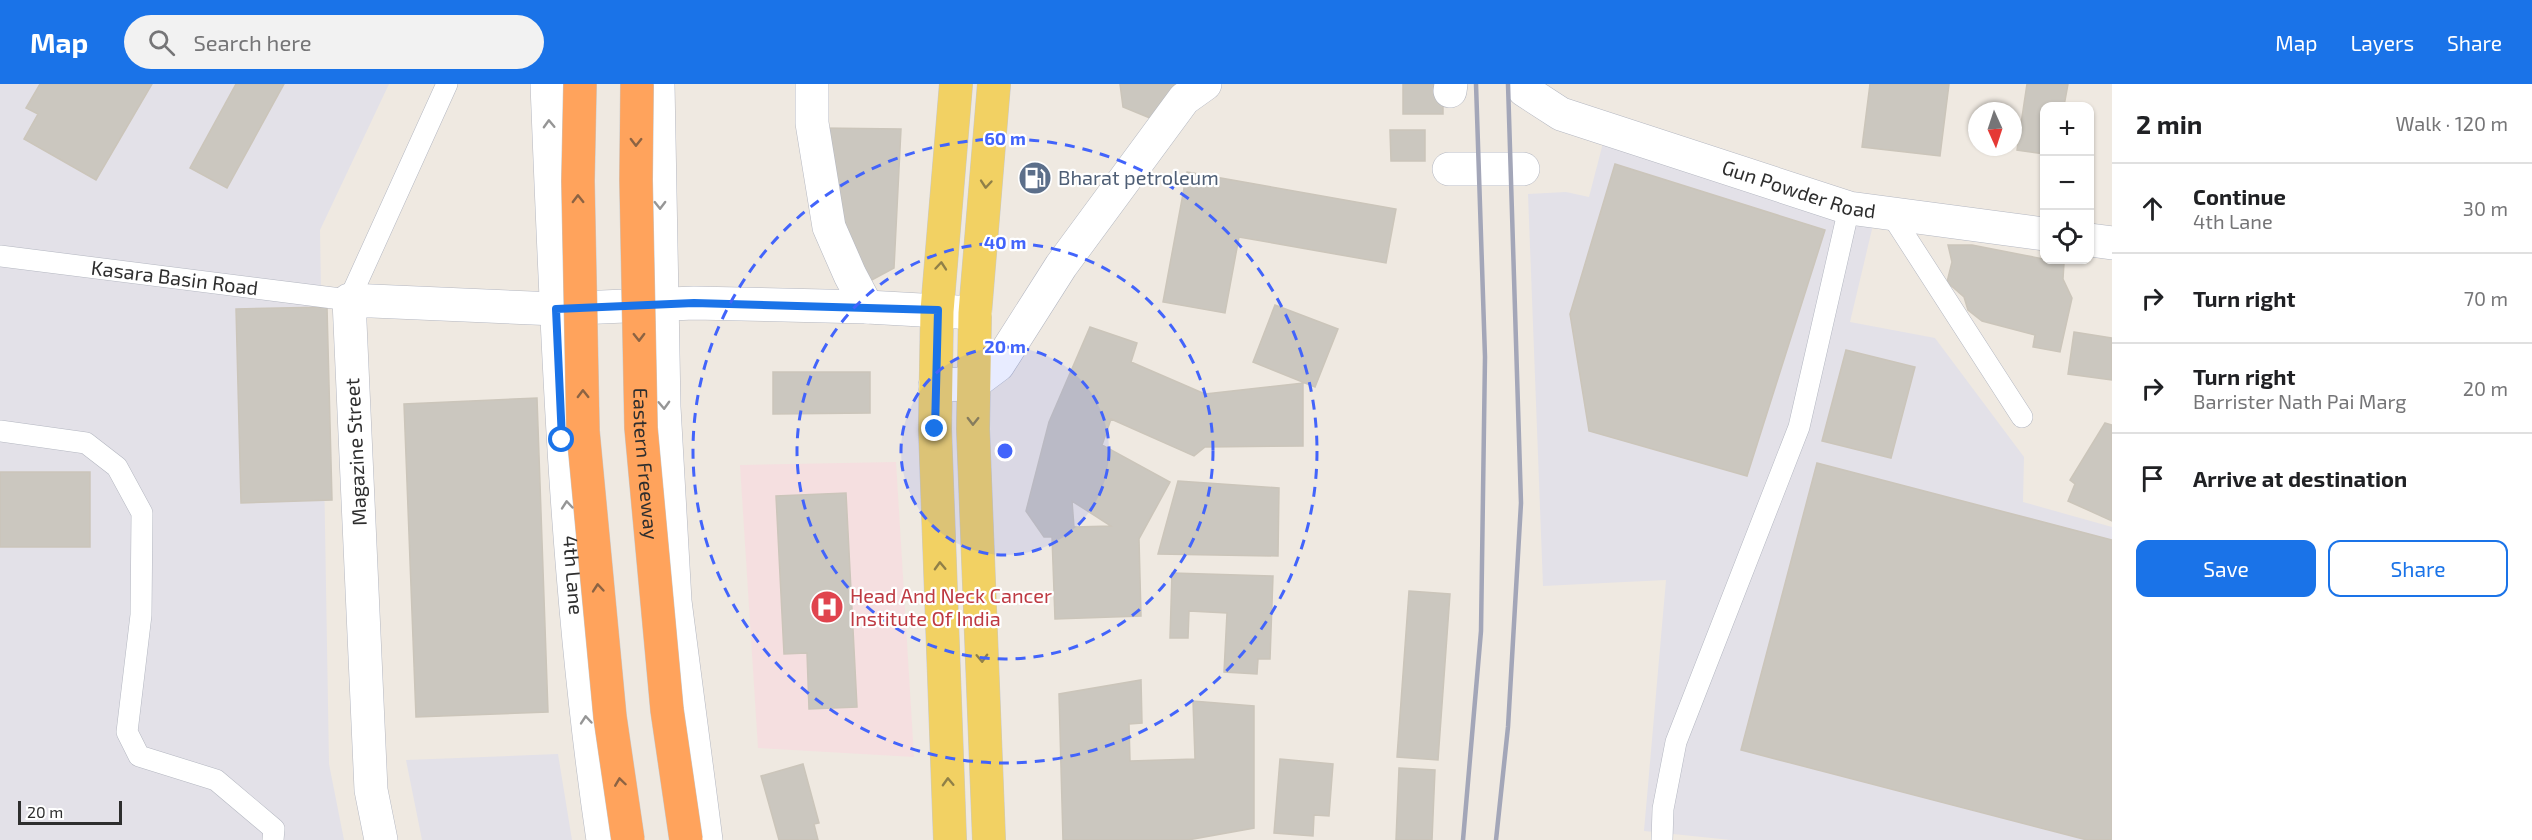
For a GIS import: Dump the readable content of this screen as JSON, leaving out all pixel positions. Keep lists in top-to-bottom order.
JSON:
{
  "streets": {
    "highway": ["Eastern Freeway"],
    "street": ["Gun Powder Road", "Magazine Street", "4th Lane"],
    "lane": ["Kasara Basin Road"]
  },
  "crossings": [
    ["Kasara Basin Road", "Magazine Street"]
  ],
  "places": {
    "fuel station": ["Bharat petroleum"],
    "hospital": ["Head And Neck Cancer Institute Of India"]
  },
  "scale_bar": "20 m",
  "north": "bottom",
  "page": {
    "header": "Map",
    "search": "Search here",
    "nav": ["Map", "Layers", "Share"],
    "heading": ["2 min", "Walk · 120 m"],
    "map_buttons": ["+", "−"],
    "list": [
      ["Continue", "4th Lane", "30 m"],
      ["Turn right", "70 m"],
      ["Turn right", "Barrister Nath Pai Marg", "20 m"],
      "Arrive at destination"
    ],
    "buttons": ["Save", "Share"],
    "scale": "20 m"
  },
  "rings": ["60 m", "40 m", "20 m"]
}
